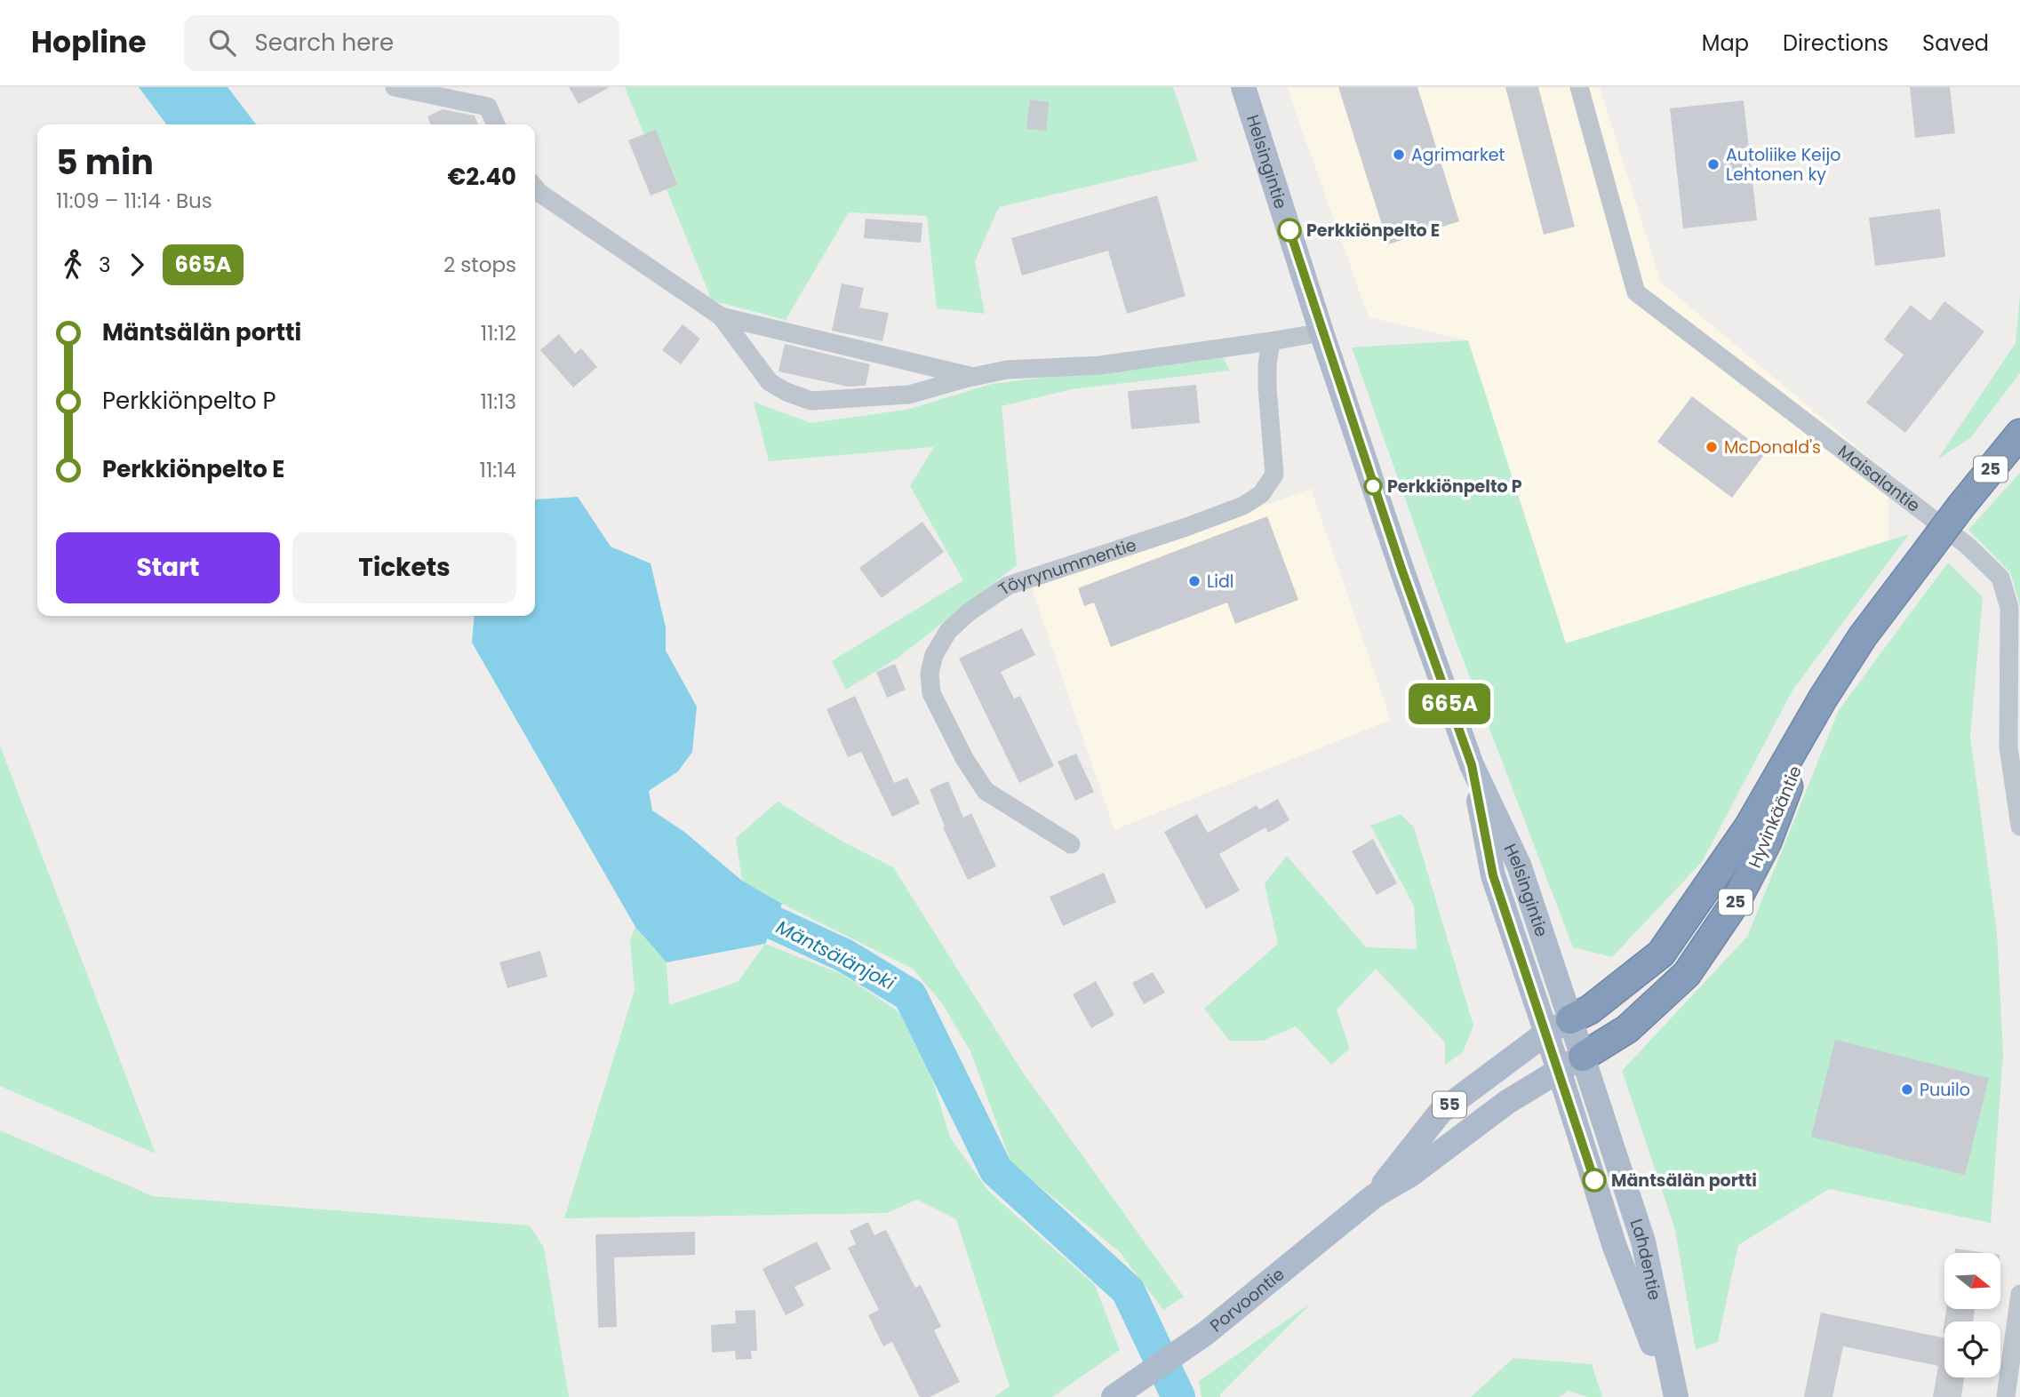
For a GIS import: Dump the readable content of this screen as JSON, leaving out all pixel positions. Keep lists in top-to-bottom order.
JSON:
{
  "streets": {
    "highway": ["25", "Hyvinkääntie"],
    "main road": [
      "Helsingintie",
      "55",
      "Lahdentie",
      "Porvoontie"
    ],
    "street": ["Maisalantie", "Töyrynummentie"]
  },
  "crossings": [
    ["Helsingintie", "Hyvinkääntie"],
    ["Helsingintie", "Lahdentie"],
    ["Helsingintie", "Porvoontie"],
    ["Hyvinkääntie", "Lahdentie"],
    ["Hyvinkääntie", "Porvoontie"],
    ["Lahdentie", "Porvoontie"]
  ],
  "water": ["Mäntsälänjoki"],
  "places": [
    "Agrimarket",
    "Autoliike Keijo Lehtonen ky",
    "Perkkiönpelto E",
    "McDonald's",
    "Perkkiönpelto P",
    "Lidl",
    "Puuilo",
    "Mäntsälän portti"
  ],
  "lines": ["bus line 665A"],
  "north": "right",
  "page": {
    "header": "Hopline",
    "search": "Search here",
    "nav": ["Map", "Directions", "Saved"],
    "on_map": "665A",
    "heading": ["5 min", "11:09 – 11:14 · Bus", "€2.40"],
    "legs": ["3", "665A", "2 stops"],
    "list": [
      {
        "name": "Mäntsälän portti",
        "value": "11:12"
      },
      {
        "name": "Perkkiönpelto P",
        "value": "11:13"
      },
      {
        "name": "Perkkiönpelto E",
        "value": "11:14"
      }
    ],
    "buttons": ["Start", "Tickets"]
  }
}
